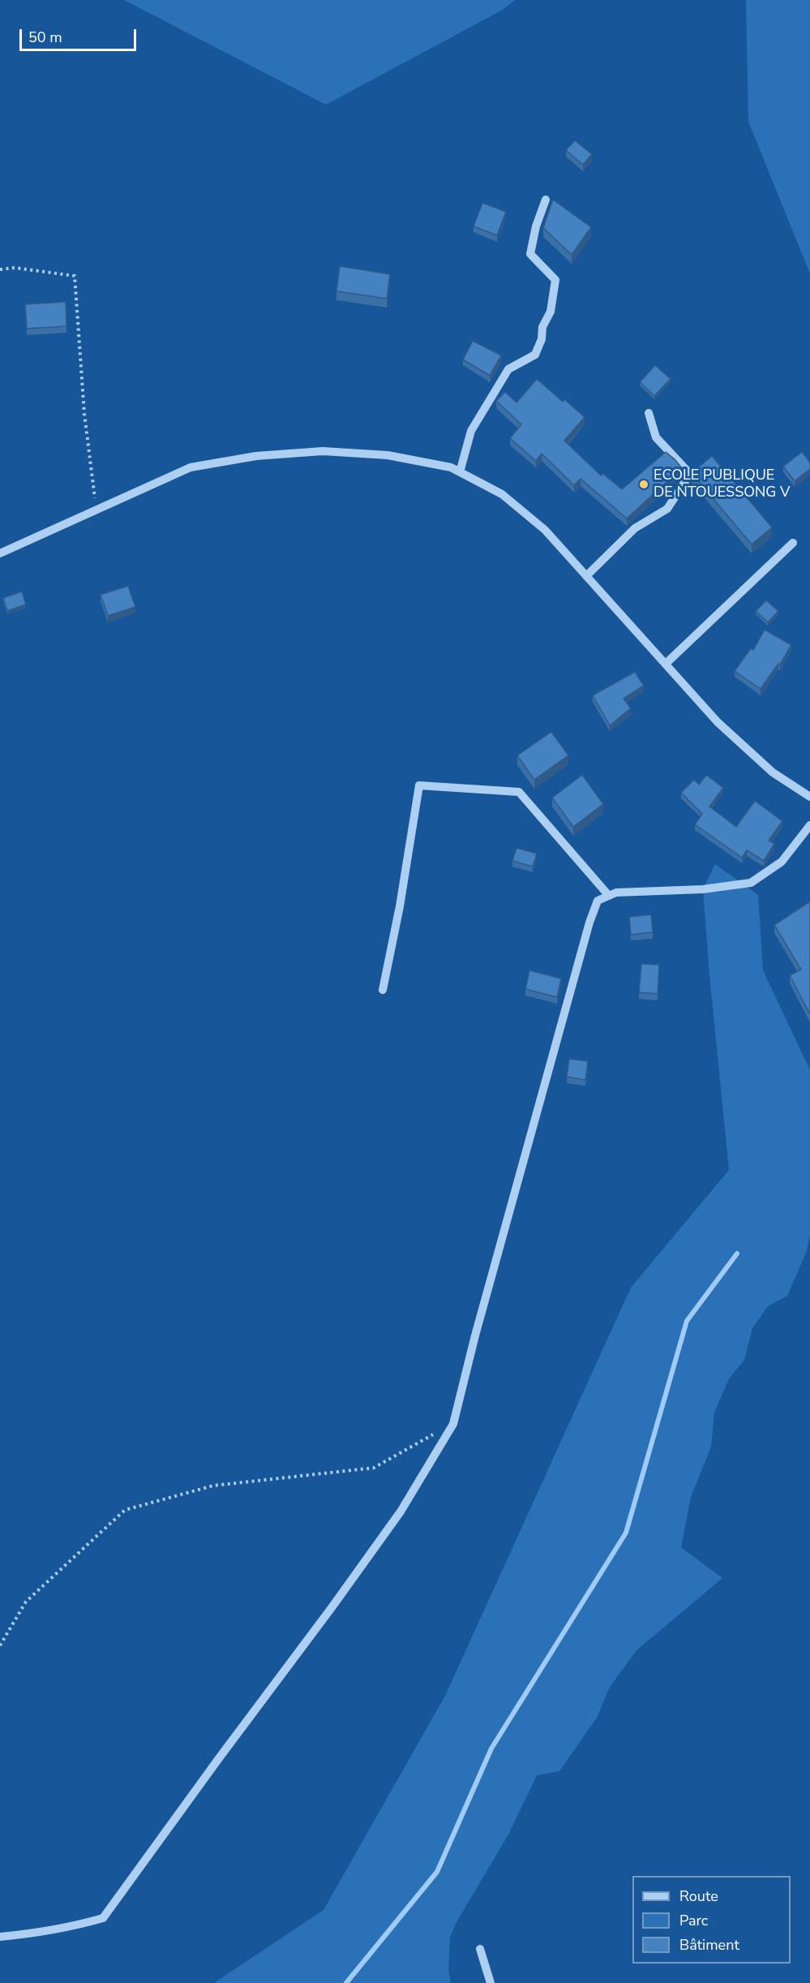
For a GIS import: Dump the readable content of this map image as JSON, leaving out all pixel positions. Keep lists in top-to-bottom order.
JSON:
{
  "places": ["ECOLE PUBLIQUE DE NTOUESSONG V"],
  "legend": ["Route", "Parc", "Bâtiment"],
  "scale_bar": "50 m"
}
